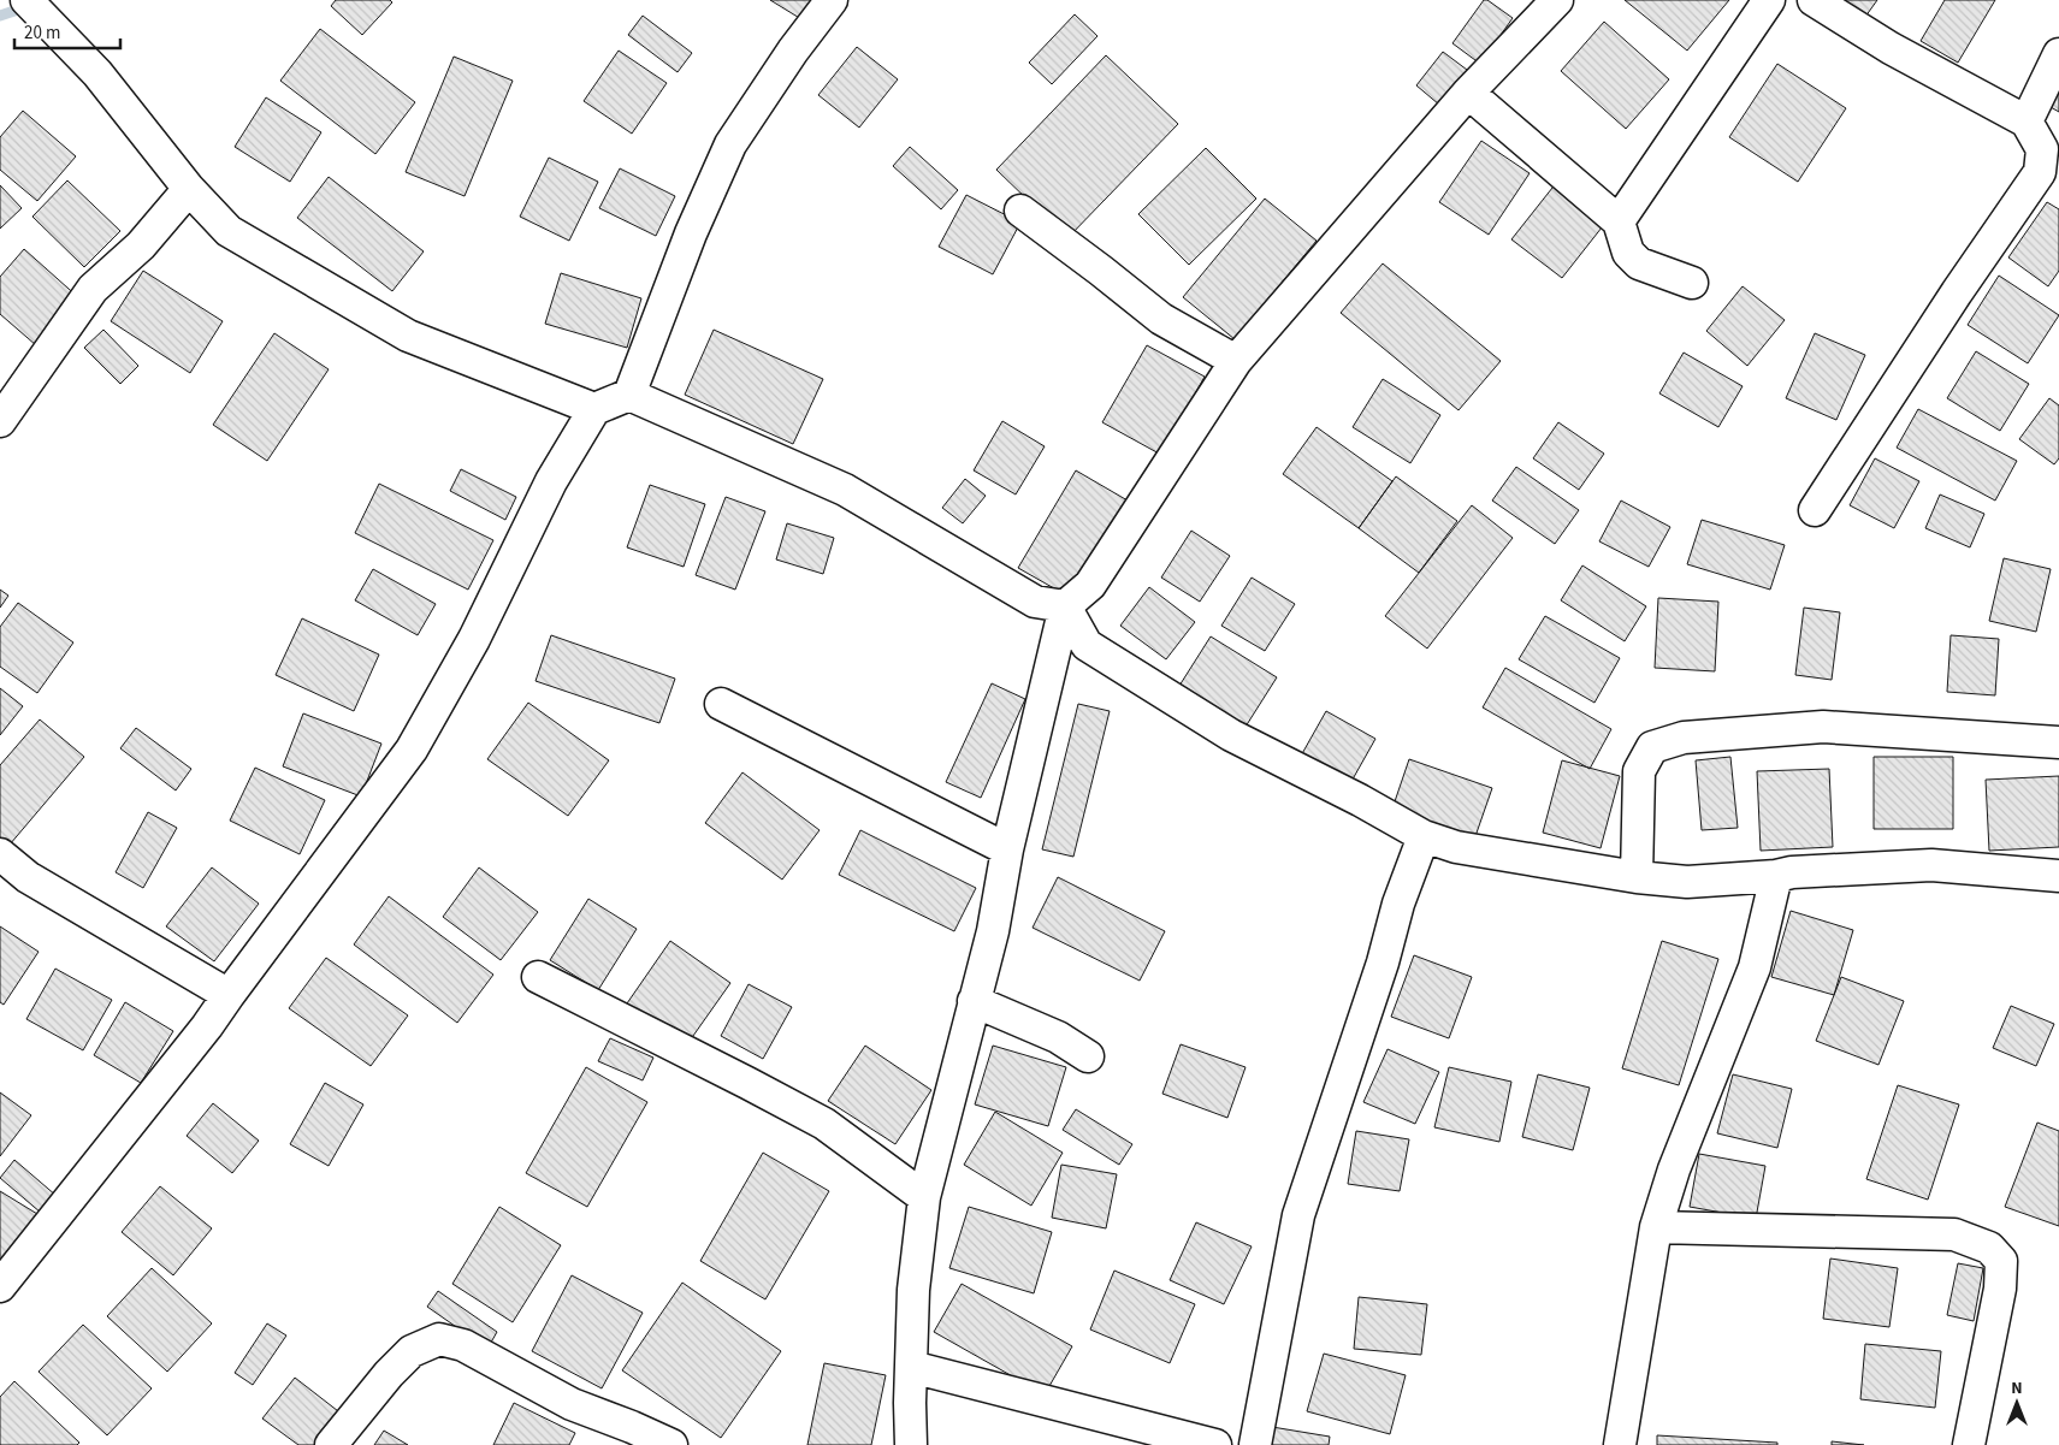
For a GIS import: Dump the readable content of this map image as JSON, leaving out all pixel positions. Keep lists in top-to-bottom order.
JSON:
{
  "scale_bar": "20 m",
  "north": "top"
}
